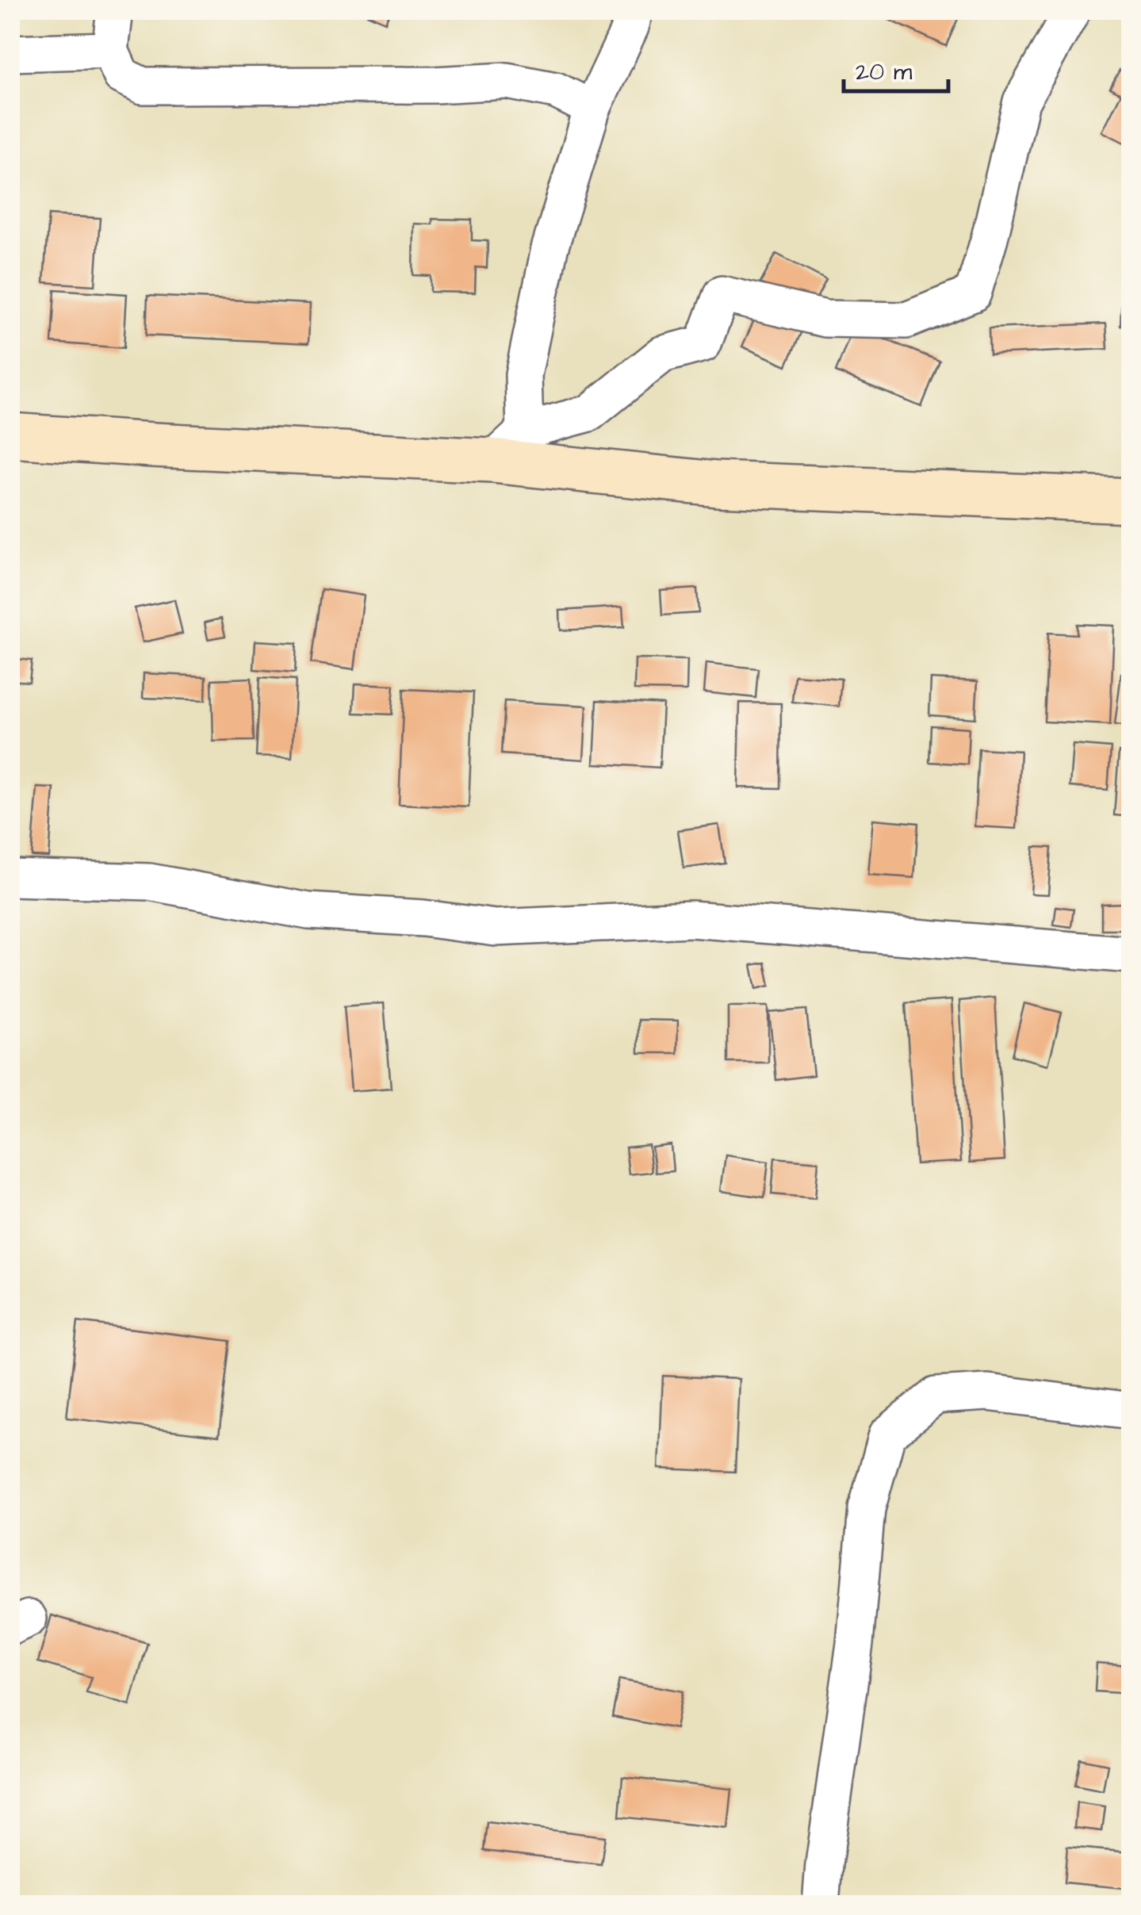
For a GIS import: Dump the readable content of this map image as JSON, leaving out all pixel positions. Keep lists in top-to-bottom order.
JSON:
{
  "scale_bar": "20 m"
}
